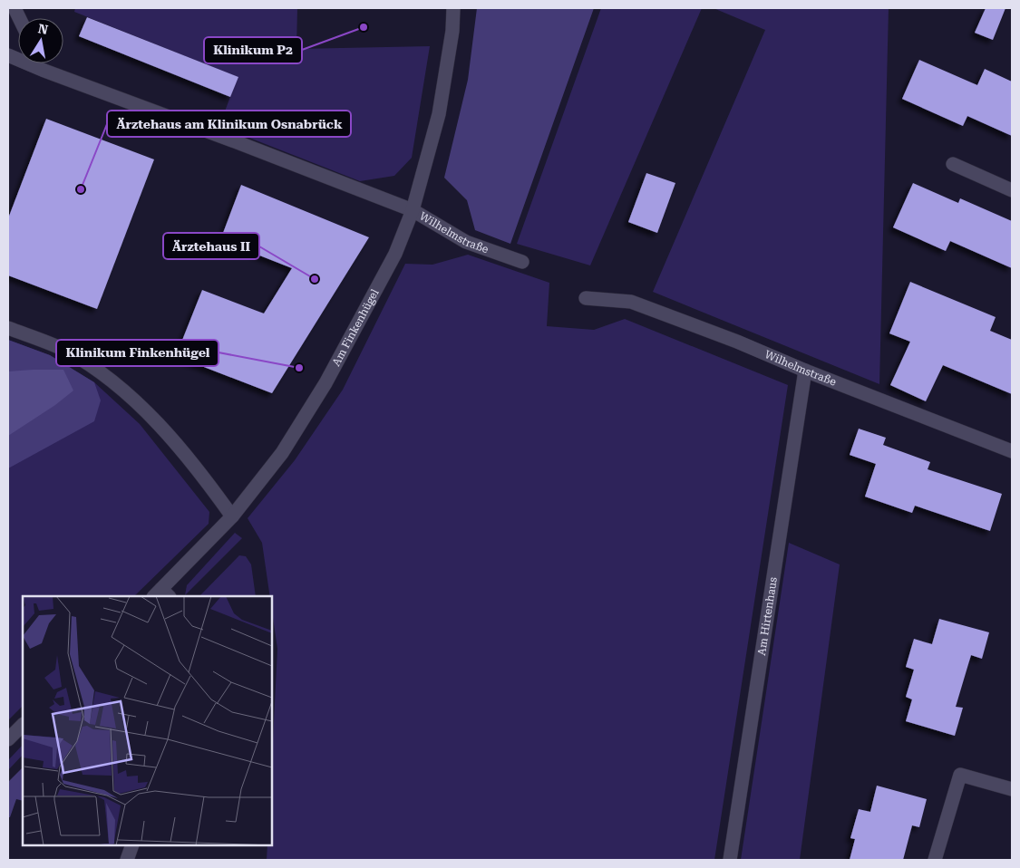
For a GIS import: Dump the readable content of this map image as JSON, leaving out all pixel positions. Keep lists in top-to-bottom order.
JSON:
{
  "streets": {
    "street": ["Wilhelmstraße", "Am Finkenhügel", "Am Hirtenhaus"]
  },
  "crossings": [
    ["Wilhelmstraße", "Am Finkenhügel"],
    ["Wilhelmstraße", "Am Hirtenhaus"]
  ],
  "places": [
    "Klinikum P2",
    "Ärztehaus am Klinikum Osnabrück",
    "Ärztehaus II",
    "Klinikum Finkenhügel"
  ],
  "north": "top"
}
